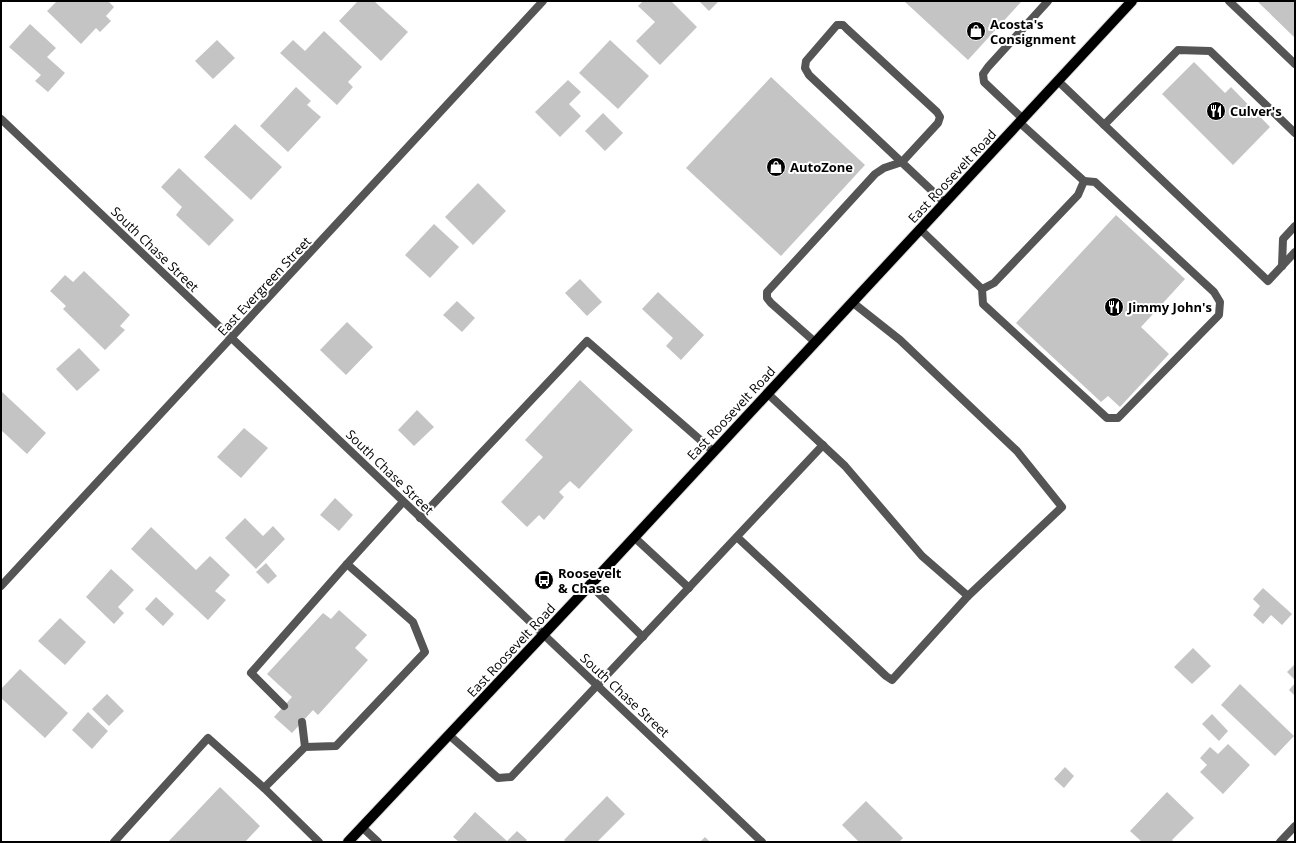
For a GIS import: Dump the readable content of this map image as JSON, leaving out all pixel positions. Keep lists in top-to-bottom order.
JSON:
{
  "streets": {
    "main road": ["East Roosevelt Road"],
    "street": ["South Chase Street", "East Evergreen Street"]
  },
  "crossings": [
    ["East Roosevelt Road", "South Chase Street"],
    ["South Chase Street", "East Evergreen Street"]
  ],
  "places": {
    "shop": ["Acosta's Consignment", "AutoZone"],
    "restaurant": ["Culver's", "Jimmy John's"],
    "bus stop": ["Roosevelt & Chase"]
  }
}
